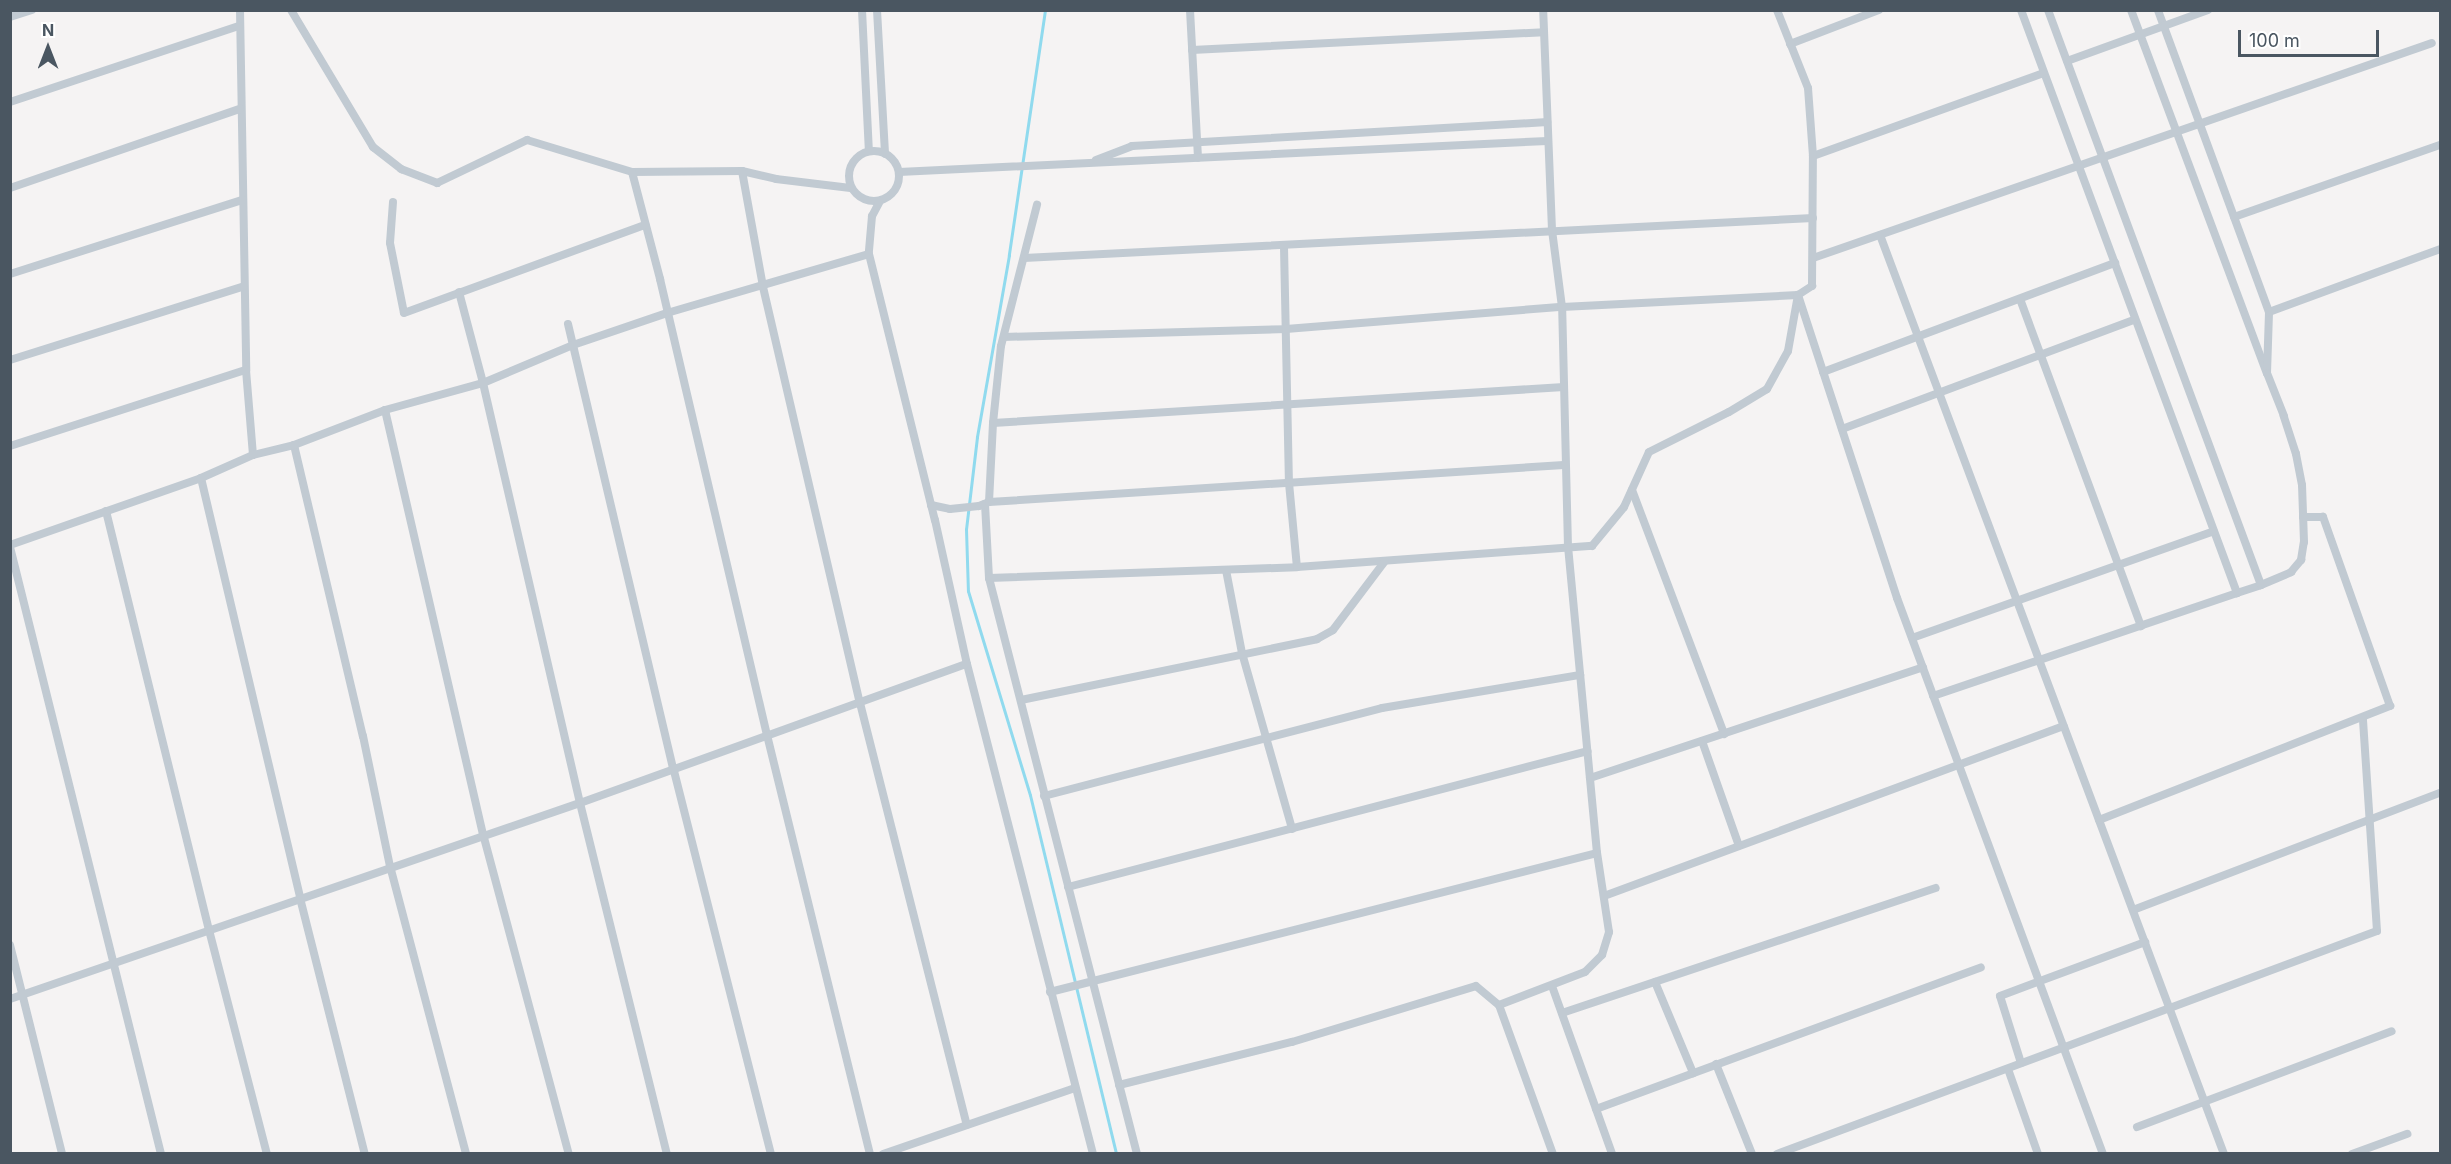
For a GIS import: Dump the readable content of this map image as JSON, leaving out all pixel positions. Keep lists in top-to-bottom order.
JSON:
{
  "scale_bar": "100 m",
  "north": "top"
}
